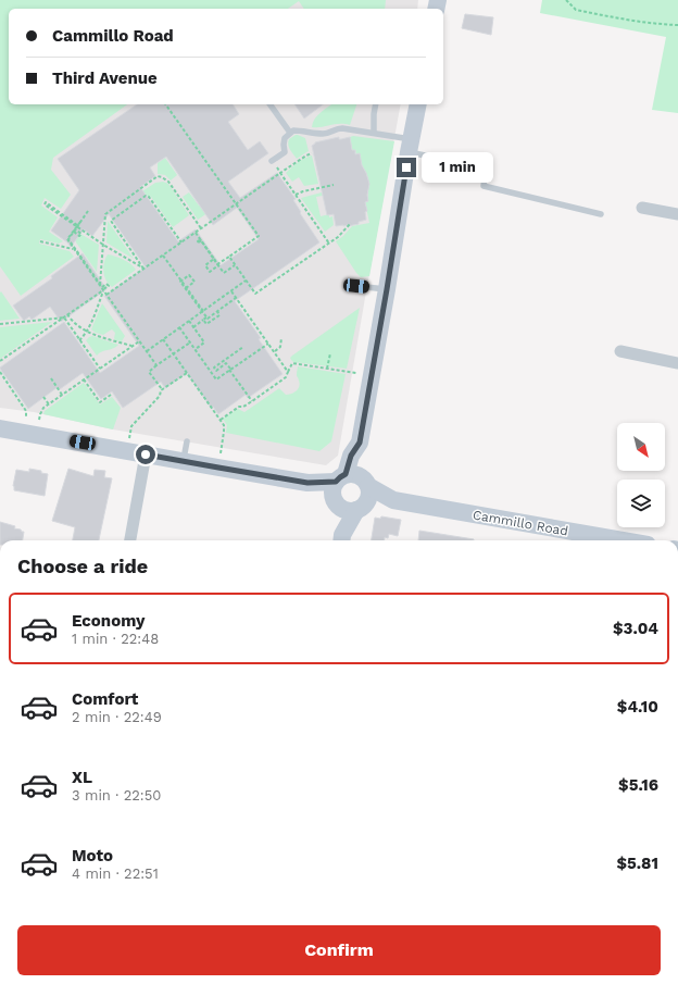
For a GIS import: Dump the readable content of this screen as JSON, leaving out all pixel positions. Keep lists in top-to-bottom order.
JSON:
{
  "streets": {
    "main road": ["Cammillo Road"]
  },
  "north": "bottom right",
  "page": {
    "banner": ["Cammillo Road", "Third Avenue"],
    "bubble": "1 min",
    "heading": "Choose a ride",
    "list": [
      {
        "name": "Economy",
        "note": "1 min · 22:48",
        "value": "$3.04"
      },
      {
        "name": "Comfort",
        "note": "2 min · 22:49",
        "value": "$4.10"
      },
      {
        "name": "XL",
        "note": "3 min · 22:50",
        "value": "$5.16"
      },
      {
        "name": "Moto",
        "note": "4 min · 22:51",
        "value": "$5.81"
      }
    ],
    "buttons": "Confirm"
  }
}
